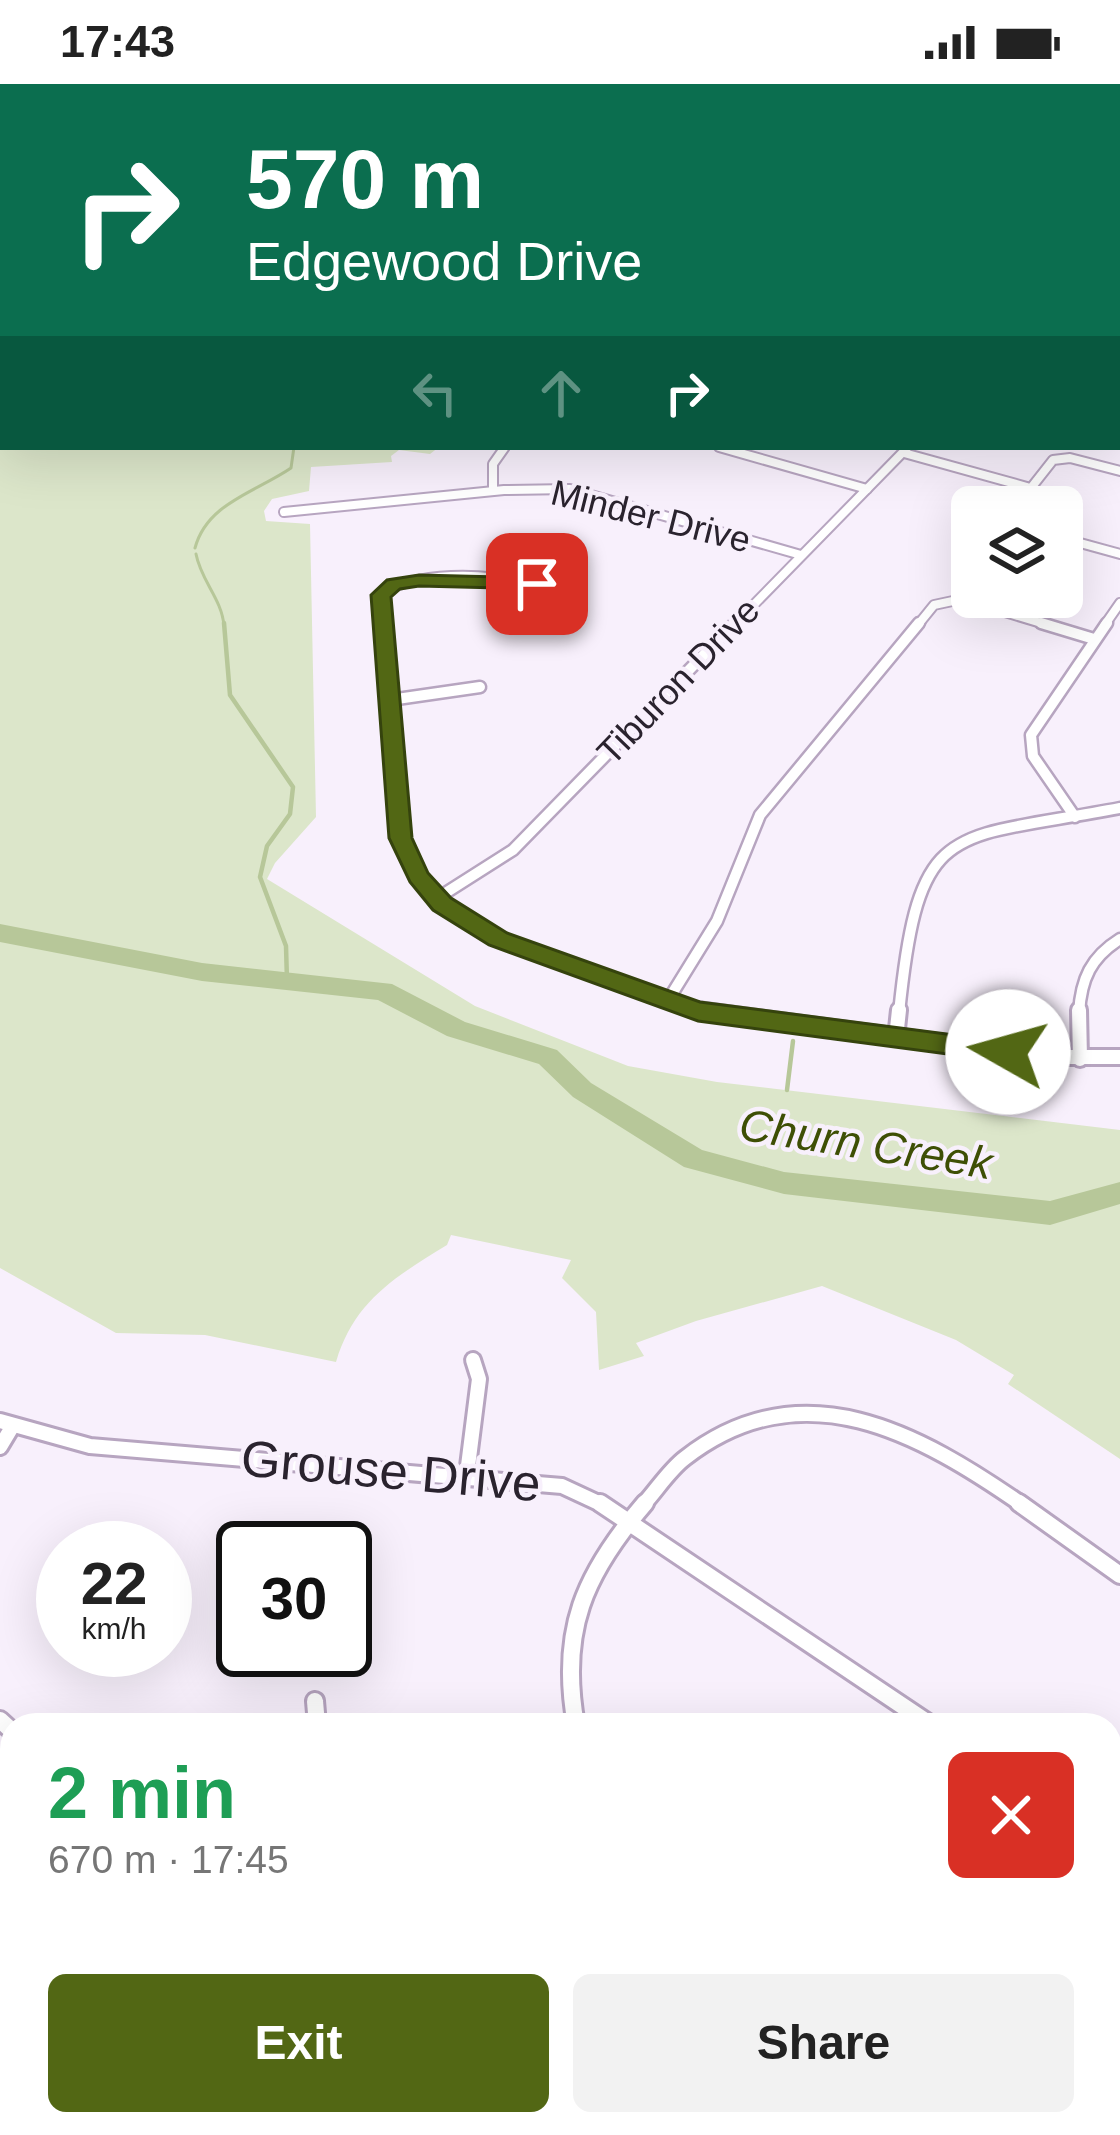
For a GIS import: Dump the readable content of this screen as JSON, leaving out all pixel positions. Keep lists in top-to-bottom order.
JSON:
{
  "streets": {
    "street": ["Minder Drive", "Tiburon Drive", "Grouse Drive"]
  },
  "crossings": [
    ["Minder Drive", "Tiburon Drive"]
  ],
  "water": ["Churn Creek"],
  "page": {
    "status": "17:43",
    "turn": ["570 m", "Edgewood Drive"],
    "speed": "22 km/h",
    "limit": "30",
    "heading": ["2 min", "670 m · 17:45"],
    "buttons": ["Exit", "Share"]
  }
}
